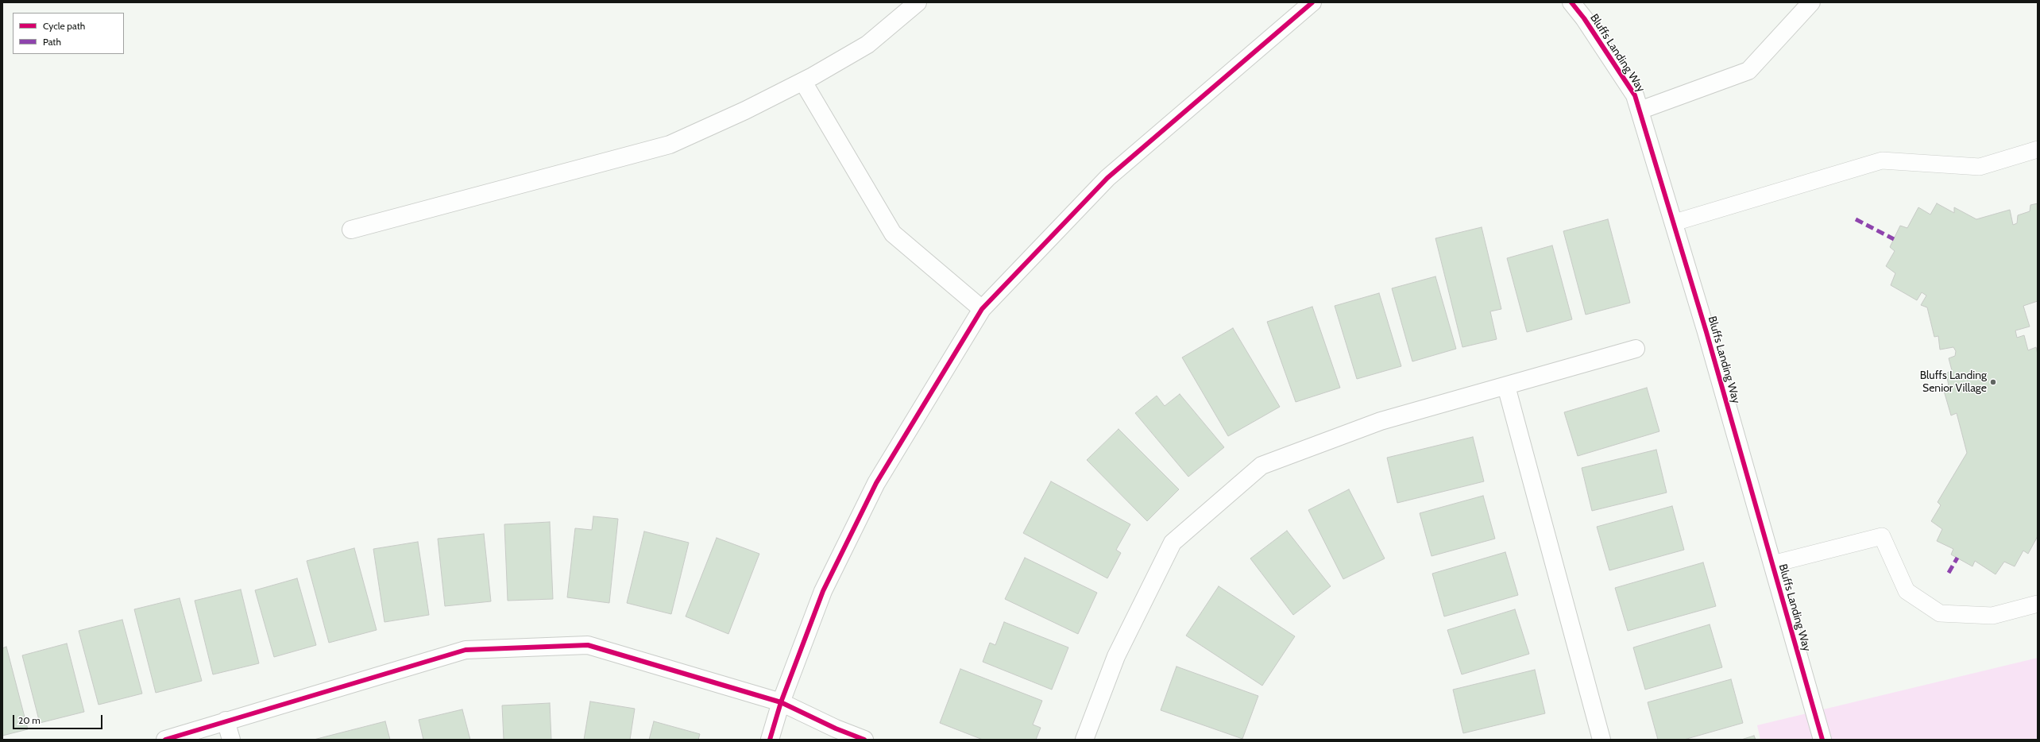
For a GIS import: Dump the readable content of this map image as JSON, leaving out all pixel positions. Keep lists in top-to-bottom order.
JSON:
{
  "streets": {
    "street": ["Bluffs Landing Way"]
  },
  "places": ["Bluffs Landing Senior Village"],
  "legend": ["Cycle path", "Path"],
  "scale_bar": "20 m"
}
